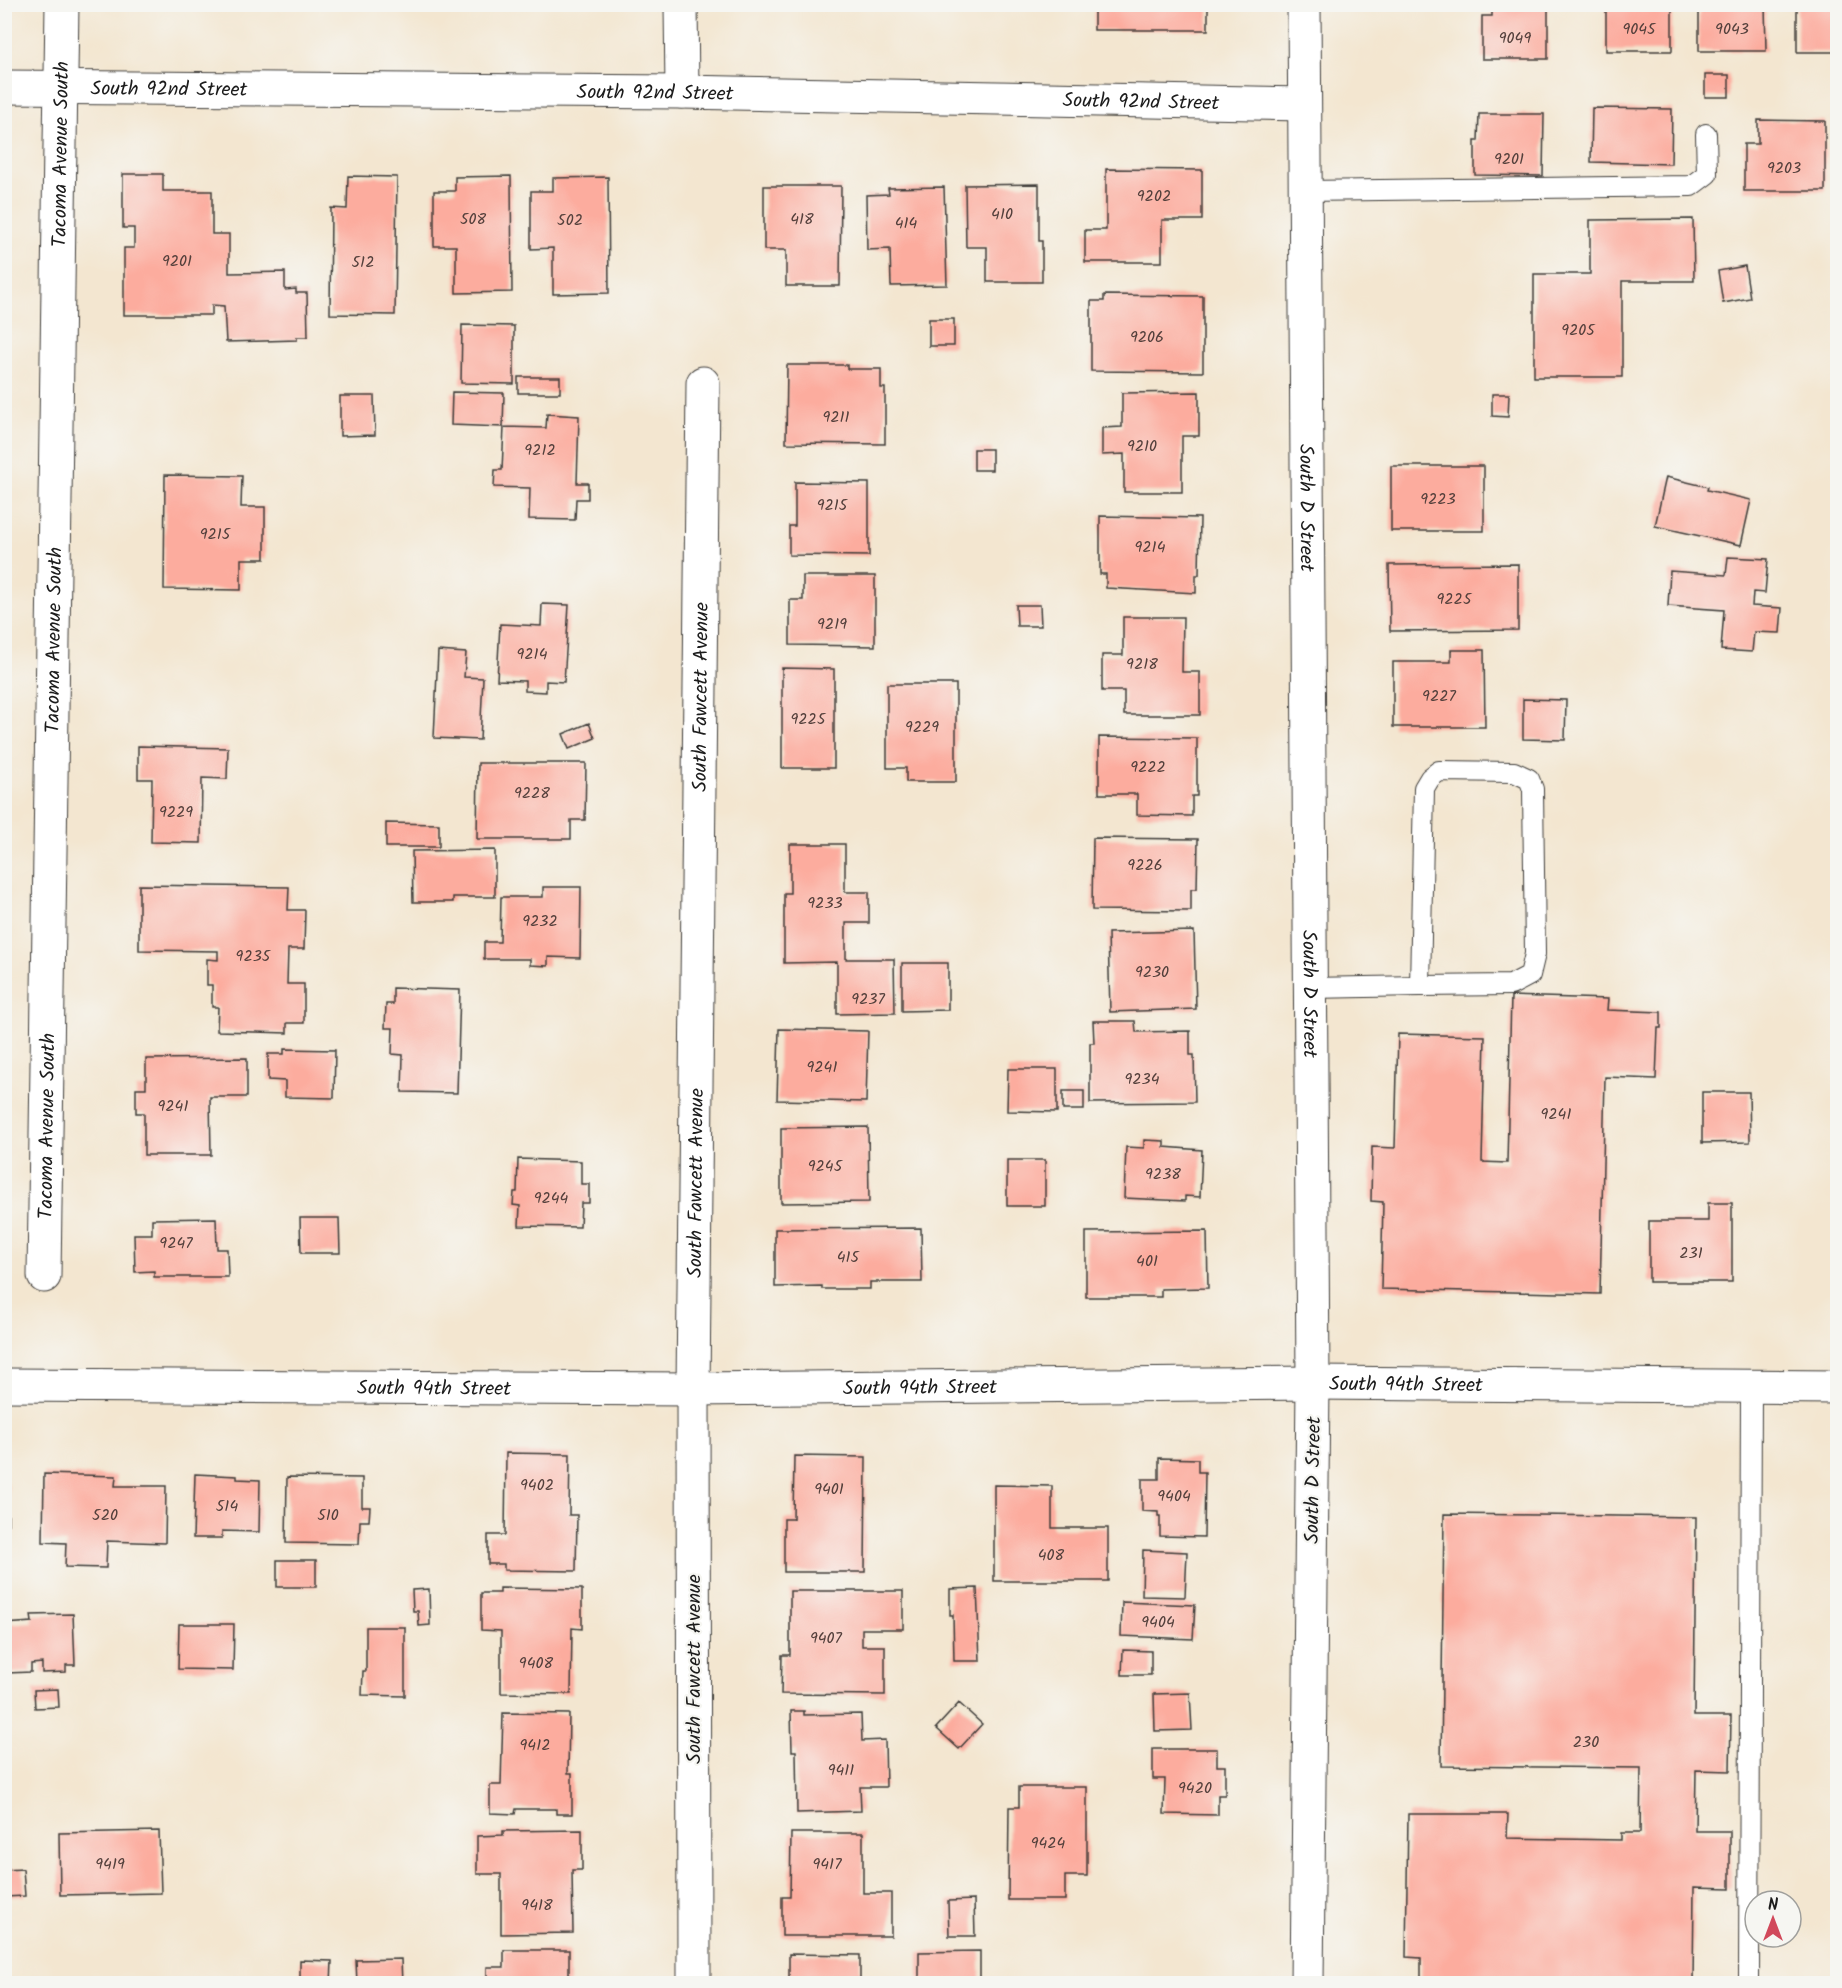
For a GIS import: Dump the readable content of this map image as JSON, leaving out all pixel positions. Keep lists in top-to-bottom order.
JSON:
{
  "streets": {
    "street": [
      "South 92nd Street",
      "Tacoma Avenue South",
      "South D Street",
      "South Fawcett Avenue",
      "South 94th Street"
    ]
  },
  "crossings": [
    ["South 92nd Street", "Tacoma Avenue South"],
    ["South 92nd Street", "South D Street"],
    ["South D Street", "South 94th Street"],
    ["South Fawcett Avenue", "South 94th Street"]
  ],
  "house_numbers": [
    "9045",
    "9043",
    "9049",
    "9201",
    "9203",
    "9202",
    "410",
    "508",
    "418",
    "502",
    "414",
    "9201",
    "512",
    "9205",
    "9206",
    "9211",
    "9210",
    "9212",
    "9223",
    "9215",
    "9215",
    "9214",
    "9225",
    "9219",
    "9214",
    "9218",
    "9227",
    "9225",
    "9229",
    "9222",
    "9228",
    "9229",
    "9226",
    "9233",
    "9232",
    "9235",
    "9230",
    "9237",
    "9241",
    "9234",
    "9241",
    "9241",
    "9245",
    "9238",
    "9244",
    "9247",
    "231",
    "415",
    "401",
    "9402",
    "9401",
    "9404",
    "514",
    "520",
    "510",
    "408",
    "9404",
    "9407",
    "9408",
    "230",
    "9412",
    "9411",
    "9420",
    "9424",
    "9419",
    "9417",
    "9418"
  ],
  "north": "top"
}
